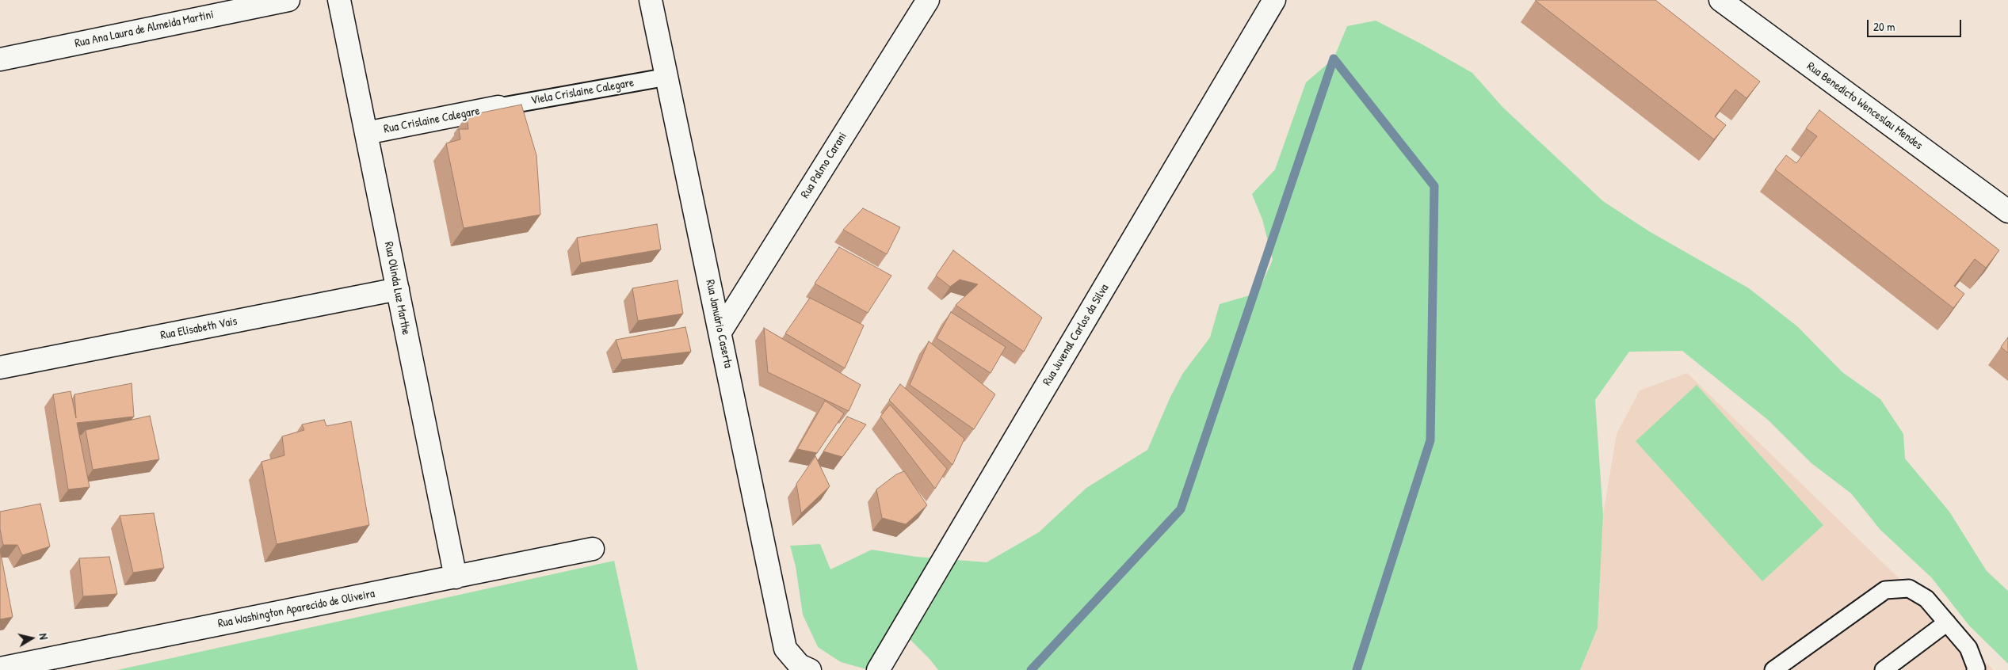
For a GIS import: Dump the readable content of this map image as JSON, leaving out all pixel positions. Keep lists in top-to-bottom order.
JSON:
{
  "streets": {
    "street": [
      "Rua Ana Laura de Almeida Martini",
      "Rua Benedicto Wenceslau Mendes",
      "Rua Crislaine Calegare",
      "Rua Palmo Carani",
      "Rua Olinda Luz Marthe",
      "Rua Januário Caserta",
      "Rua Elisabeth Vais",
      "Rua Juvenal Carlos da Silva",
      "Rua Washington Aparecido de Oliveira"
    ],
    "lane": ["Viela Crislaine Calegare"]
  },
  "crossings": [
    ["Viela Crislaine Calegare", "Rua Crislaine Calegare"],
    ["Viela Crislaine Calegare", "Rua Januário Caserta"],
    ["Rua Crislaine Calegare", "Rua Olinda Luz Marthe"],
    ["Rua Palmo Carani", "Rua Januário Caserta"],
    ["Rua Olinda Luz Marthe", "Rua Elisabeth Vais"],
    ["Rua Olinda Luz Marthe", "Rua Washington Aparecido de Oliveira"]
  ],
  "scale_bar": "20 m",
  "north": "right"
}
